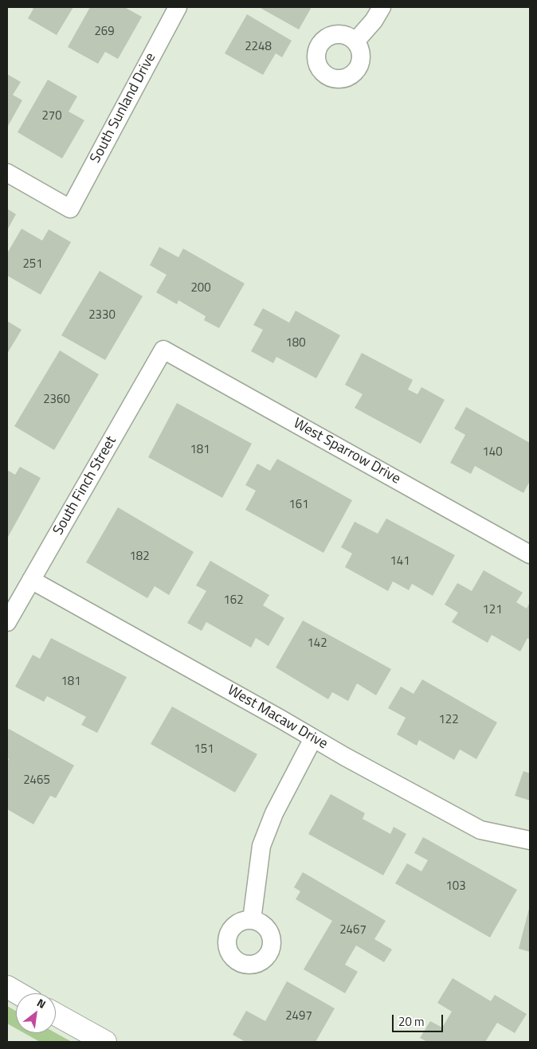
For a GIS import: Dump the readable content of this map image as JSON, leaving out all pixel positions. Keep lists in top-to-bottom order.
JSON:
{
  "streets": {
    "street": [
      "South Sunland Drive",
      "West Sparrow Drive",
      "South Finch Street",
      "West Macaw Drive"
    ]
  },
  "crossings": [
    ["West Sparrow Drive", "South Finch Street"],
    ["South Finch Street", "West Macaw Drive"]
  ],
  "house_numbers": [
    "269",
    "2248",
    "270",
    "251",
    "200",
    "2330",
    "180",
    "2360",
    "181",
    "140",
    "161",
    "182",
    "141",
    "162",
    "121",
    "142",
    "181",
    "122",
    "151",
    "2465",
    "103",
    "2467",
    "2497"
  ],
  "scale_bar": "20 m",
  "north": "top right"
}
